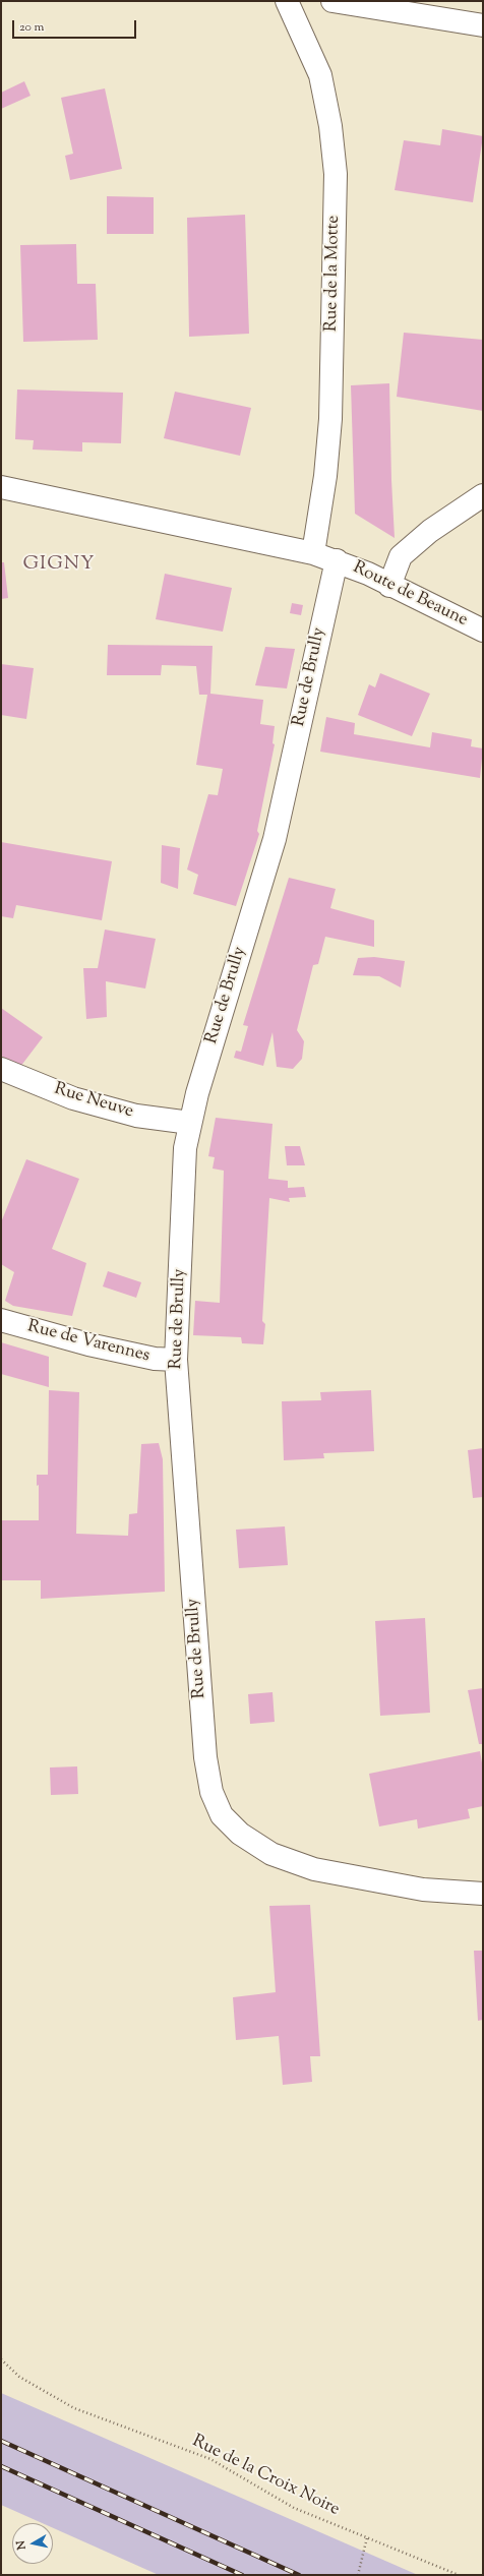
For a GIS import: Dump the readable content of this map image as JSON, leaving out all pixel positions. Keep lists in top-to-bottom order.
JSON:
{
  "streets": {
    "street": [
      "Rue de la Motte",
      "Route de Beaune",
      "Rue de Brully",
      "Rue Neuve",
      "Rue de Varennes"
    ],
    "path": ["Rue de la Croix Noire"]
  },
  "crossings": [
    ["Rue de la Motte", "Route de Beaune"],
    ["Route de Beaune", "Rue de Brully"],
    ["Rue de Brully", "Rue Neuve"],
    ["Rue de Brully", "Rue de Varennes"]
  ],
  "districts": ["GIGNY"],
  "scale_bar": "20 m",
  "north": "left"
}
